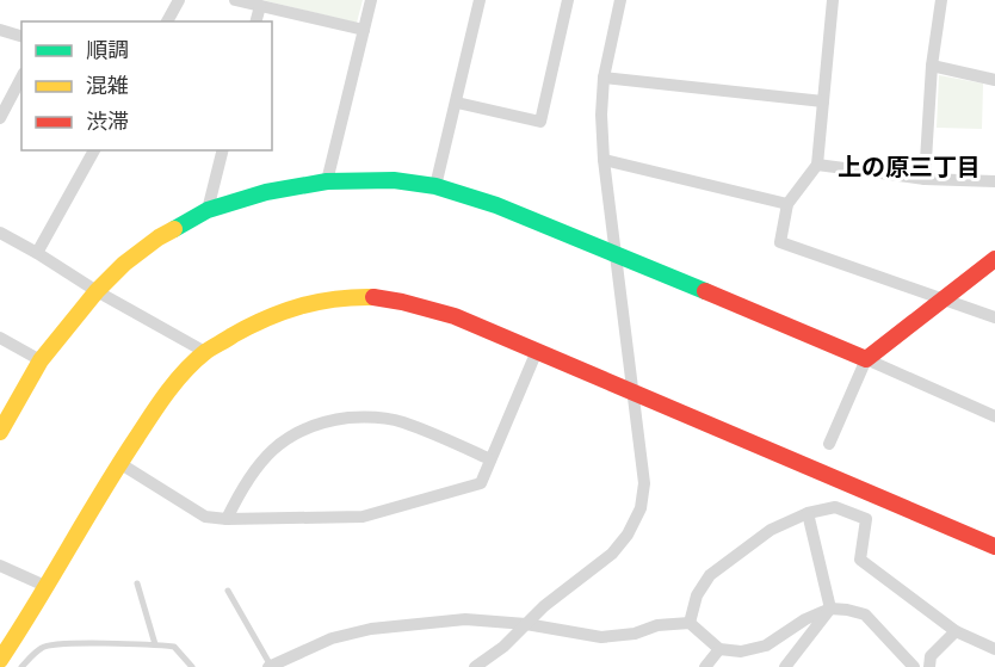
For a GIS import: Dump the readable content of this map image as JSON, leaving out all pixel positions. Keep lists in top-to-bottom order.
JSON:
{
  "districts": ["上の原三丁目"],
  "legend": ["順調", "混雑", "渋滞"]
}
